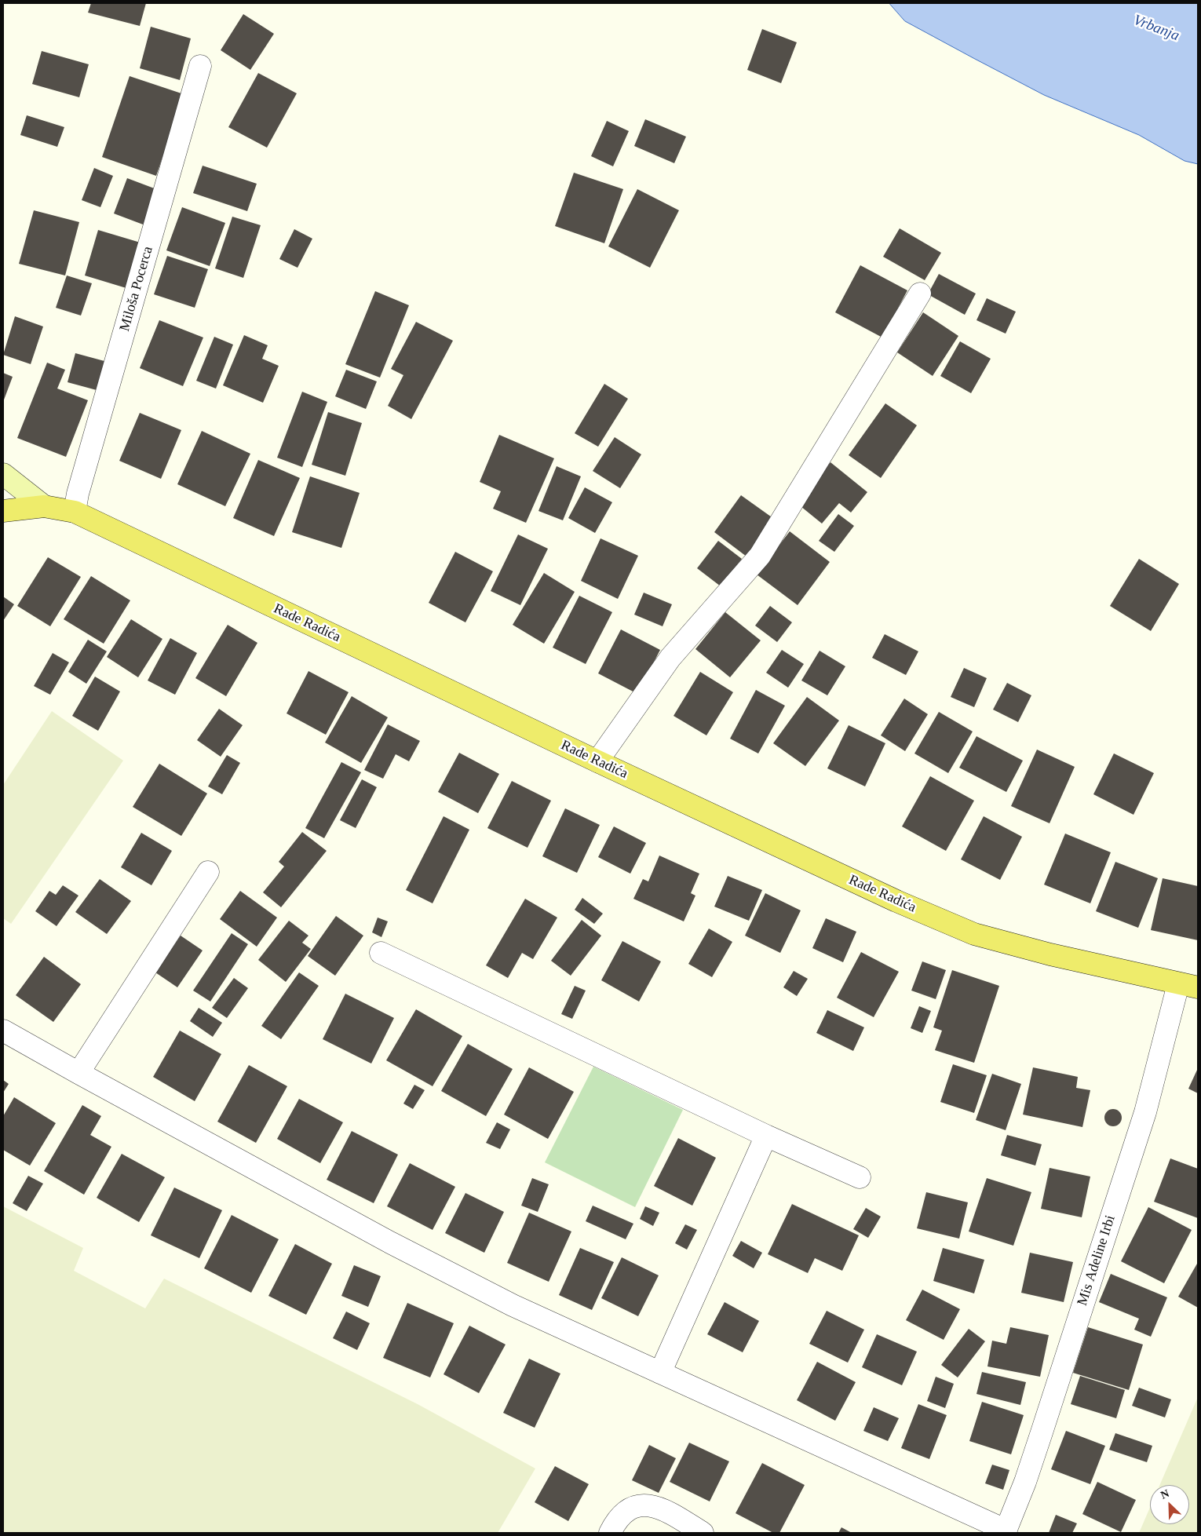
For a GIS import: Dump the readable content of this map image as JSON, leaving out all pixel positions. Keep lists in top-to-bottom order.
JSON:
{
  "streets": {
    "main road": ["Rade Radića"],
    "street": ["Miloša Pocerca", "Mis Adeline Irbi"]
  },
  "crossings": [
    ["Miloša Pocerca", "Rade Radića"],
    ["Rade Radića", "Mis Adeline Irbi"]
  ],
  "water": ["Vrbanja"],
  "north": "top left"
}
